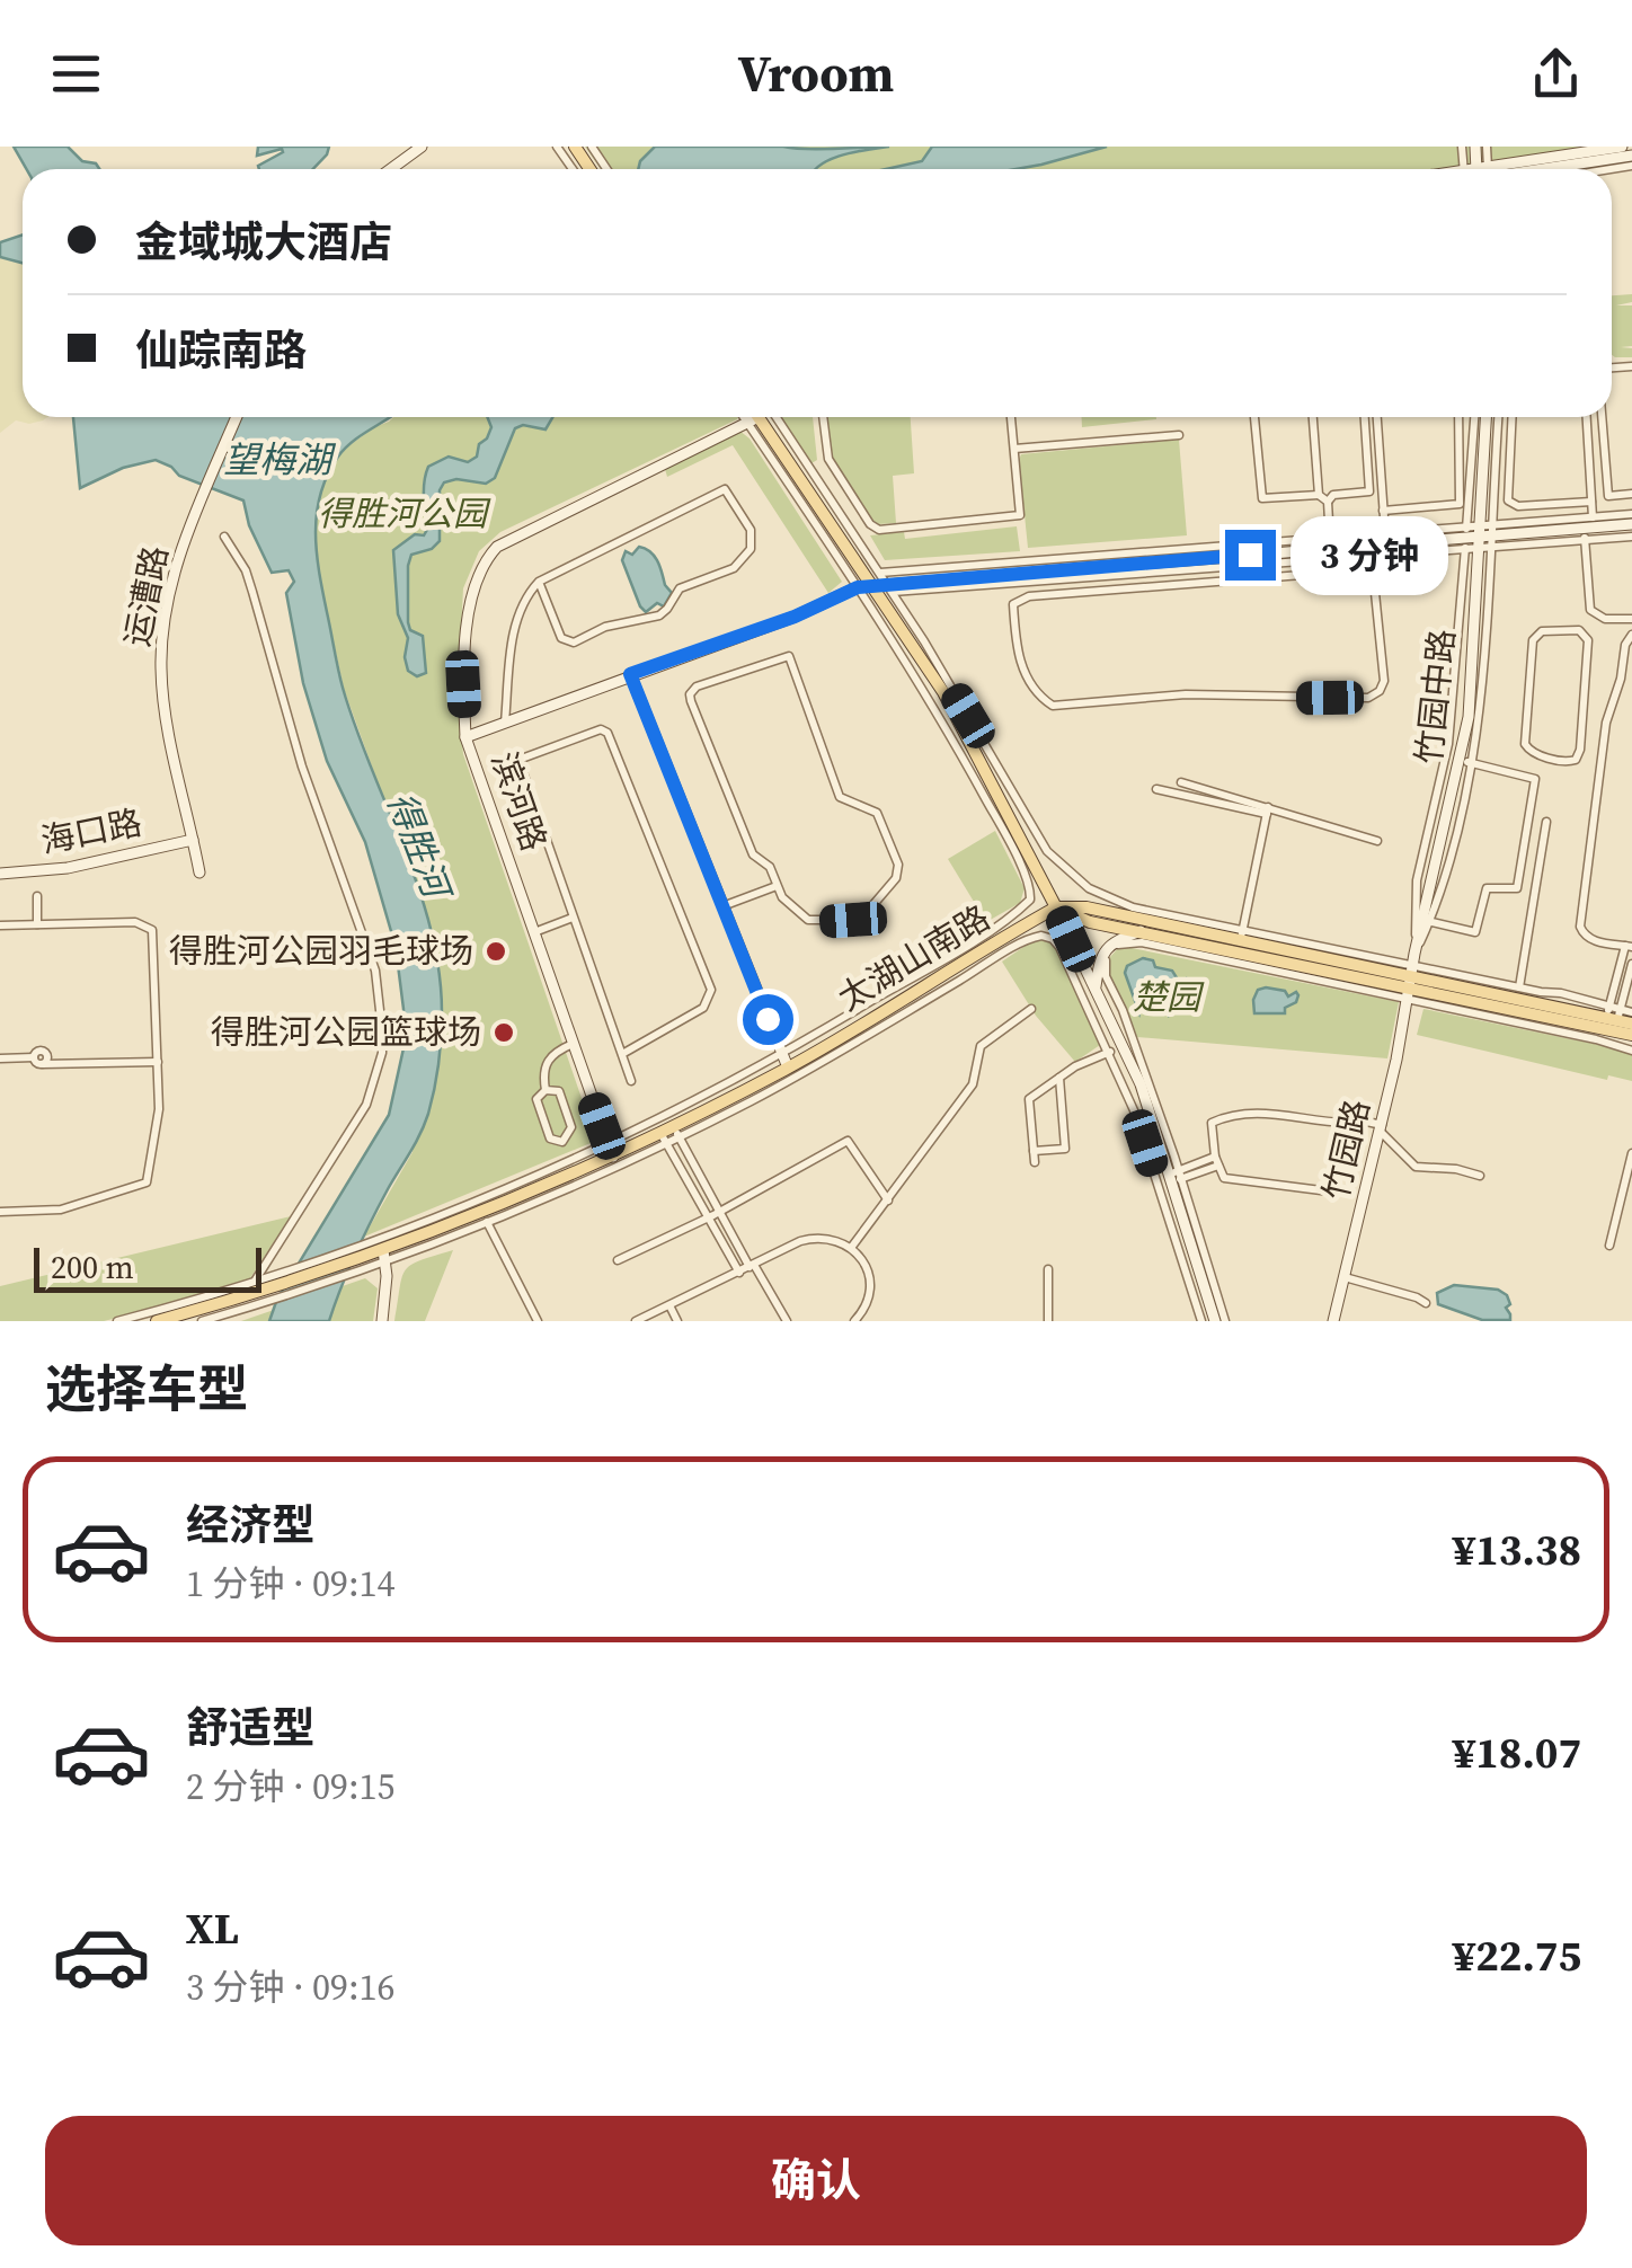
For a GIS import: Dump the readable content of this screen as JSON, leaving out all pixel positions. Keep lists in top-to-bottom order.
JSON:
{
  "streets": {
    "main road": [
      "运漕路",
      "竹园中路",
      "滨河路",
      "海口路",
      "太湖山南路",
      "竹园路"
    ]
  },
  "crossings": [
    ["运漕路", "海口路"],
    ["竹园中路", "竹园路"],
    ["滨河路", "太湖山南路"]
  ],
  "water": ["望梅湖", "得胜河"],
  "parks": ["得胜河公园", "楚园"],
  "places": ["得胜河公园羽毛球场", "得胜河公园篮球场"],
  "scale_bar": "200 m",
  "page": {
    "header": "Vroom",
    "banner": ["金域城大酒店", "仙踪南路"],
    "bubble": "3 分钟",
    "scale": "200 m",
    "heading": "选择车型",
    "list": [
      {
        "name": "经济型",
        "note": "1 分钟 · 09:14",
        "value": "¥13.38"
      },
      {
        "name": "舒适型",
        "note": "2 分钟 · 09:15",
        "value": "¥18.07"
      },
      {
        "name": "XL",
        "note": "3 分钟 · 09:16",
        "value": "¥22.75"
      }
    ],
    "buttons": "确认"
  }
}
